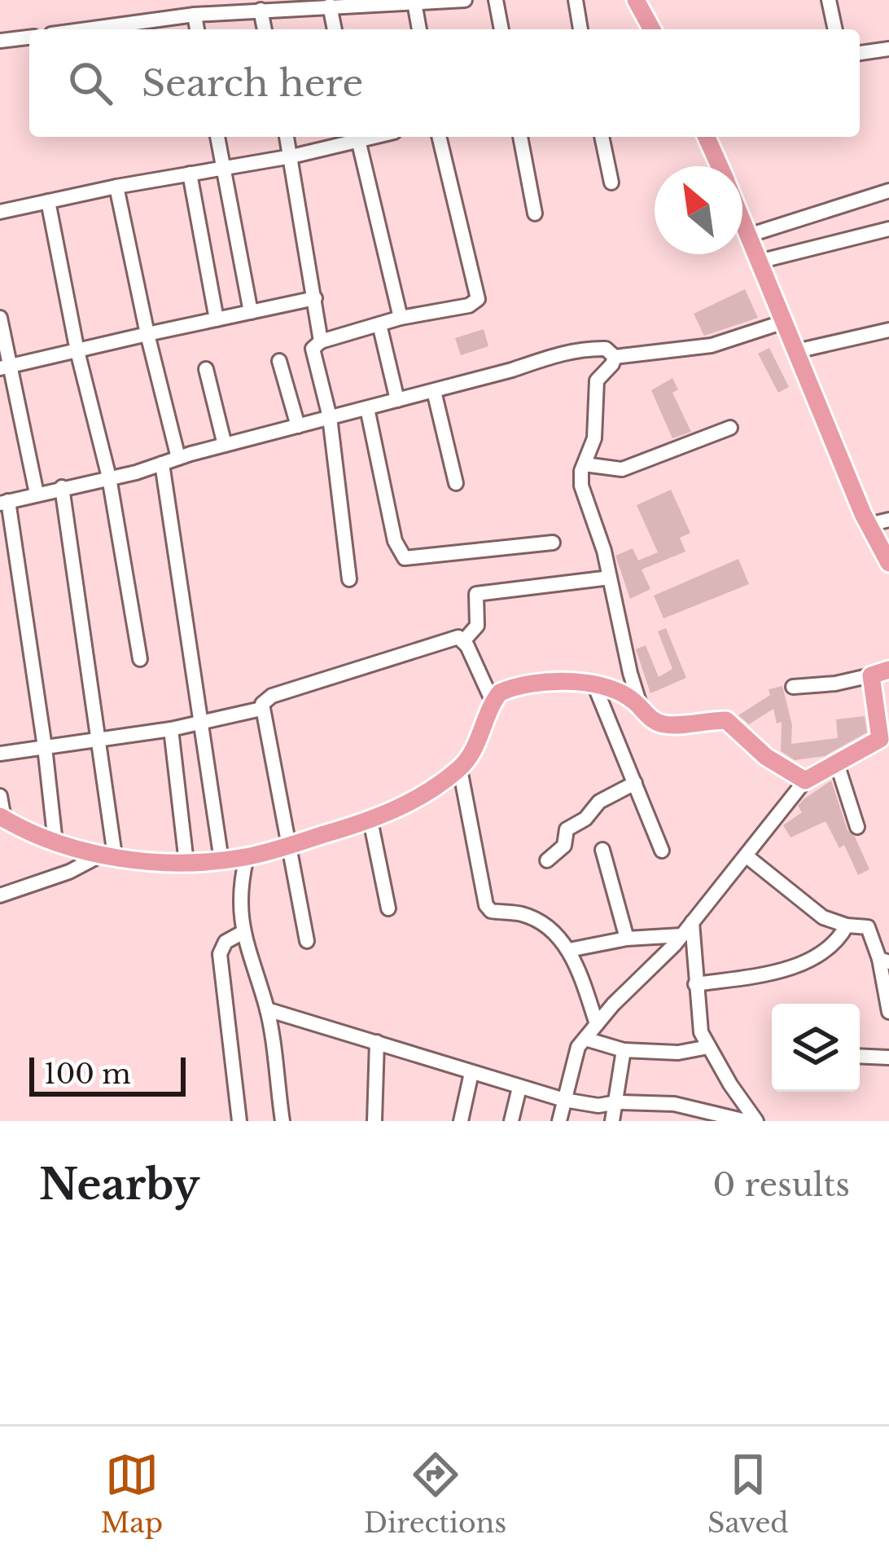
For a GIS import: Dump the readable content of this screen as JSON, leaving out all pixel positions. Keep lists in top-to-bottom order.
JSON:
{
  "scale_bar": "100 m",
  "north": "top left",
  "page": {
    "search": "Search here",
    "scale": "100 m",
    "heading": ["Nearby", "0 results"],
    "nav": ["Map", "Directions", "Saved"]
  }
}
